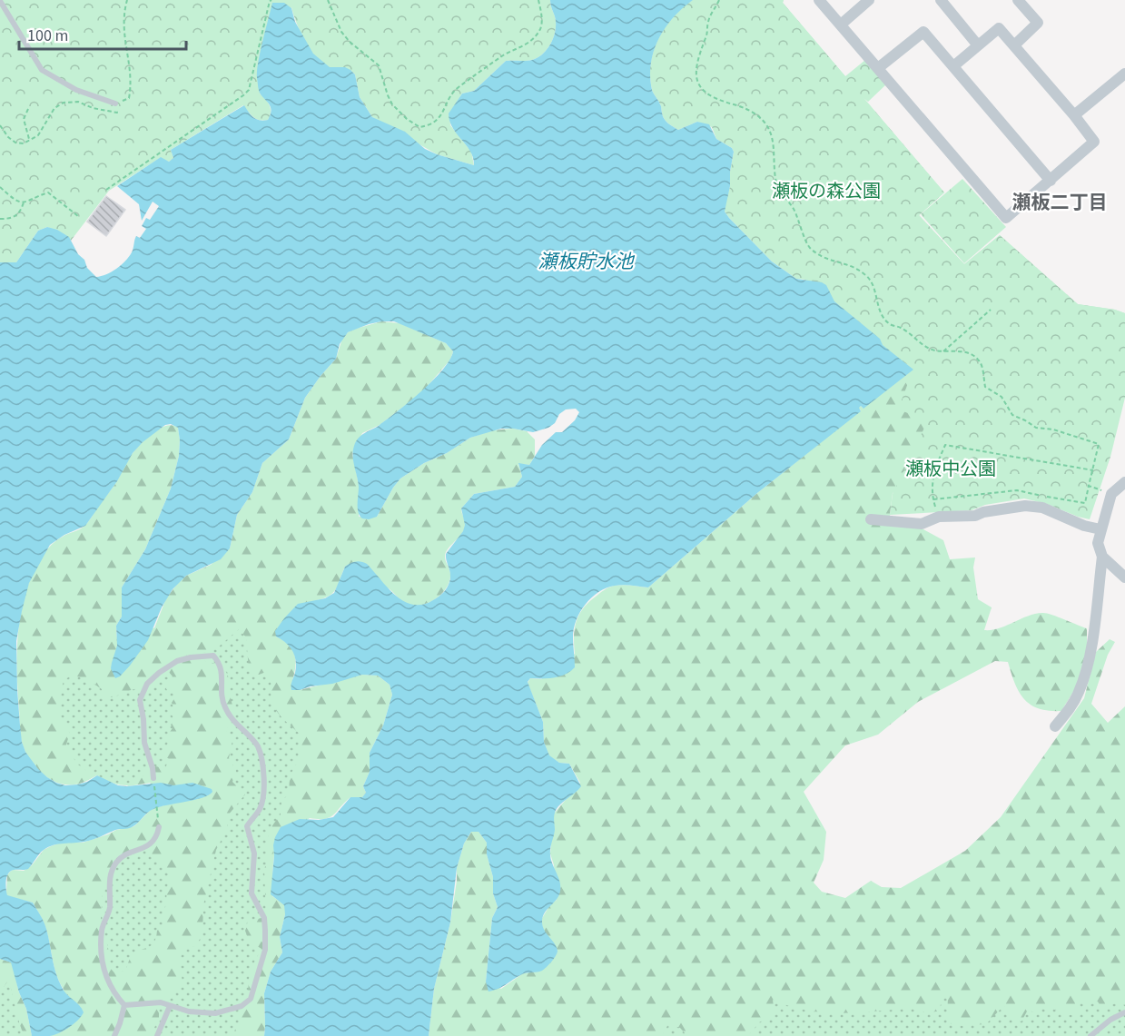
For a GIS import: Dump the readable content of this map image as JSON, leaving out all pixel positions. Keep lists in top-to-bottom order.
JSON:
{
  "districts": ["瀬板二丁目"],
  "water": ["瀬板貯水池"],
  "parks": ["瀬板の森公園", "瀬板中公園"],
  "scale_bar": "100 m"
}
